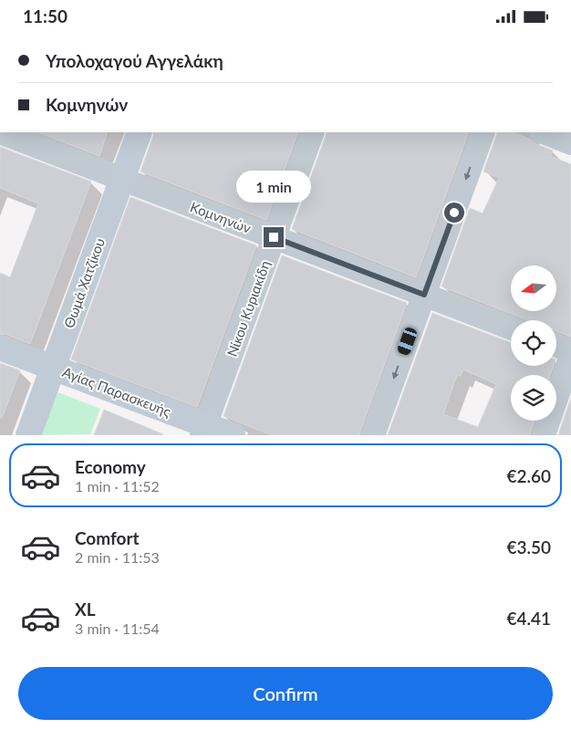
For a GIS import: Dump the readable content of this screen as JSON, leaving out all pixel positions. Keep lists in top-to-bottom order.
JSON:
{
  "streets": {
    "street": [
      "Κομνηνών",
      "Θωμά Χατζίκου",
      "Νίκου Κυριακίδη",
      "Αγίας Παρασκευής"
    ]
  },
  "crossings": [
    ["Κομνηνών", "Θωμά Χατζίκου"],
    ["Κομνηνών", "Νίκου Κυριακίδη"],
    ["Θωμά Χατζίκου", "Αγίας Παρασκευής"],
    ["Νίκου Κυριακίδη", "Αγίας Παρασκευής"]
  ],
  "north": "left",
  "page": {
    "status": "11:50",
    "banner": ["Υπολοχαγού Αγγελάκη", "Κομνηνών"],
    "bubble": "1 min",
    "list": [
      {
        "name": "Economy",
        "note": "1 min · 11:52",
        "value": "€2.60"
      },
      {
        "name": "Comfort",
        "note": "2 min · 11:53",
        "value": "€3.50"
      },
      {
        "name": "XL",
        "note": "3 min · 11:54",
        "value": "€4.41"
      }
    ],
    "buttons": "Confirm"
  }
}
